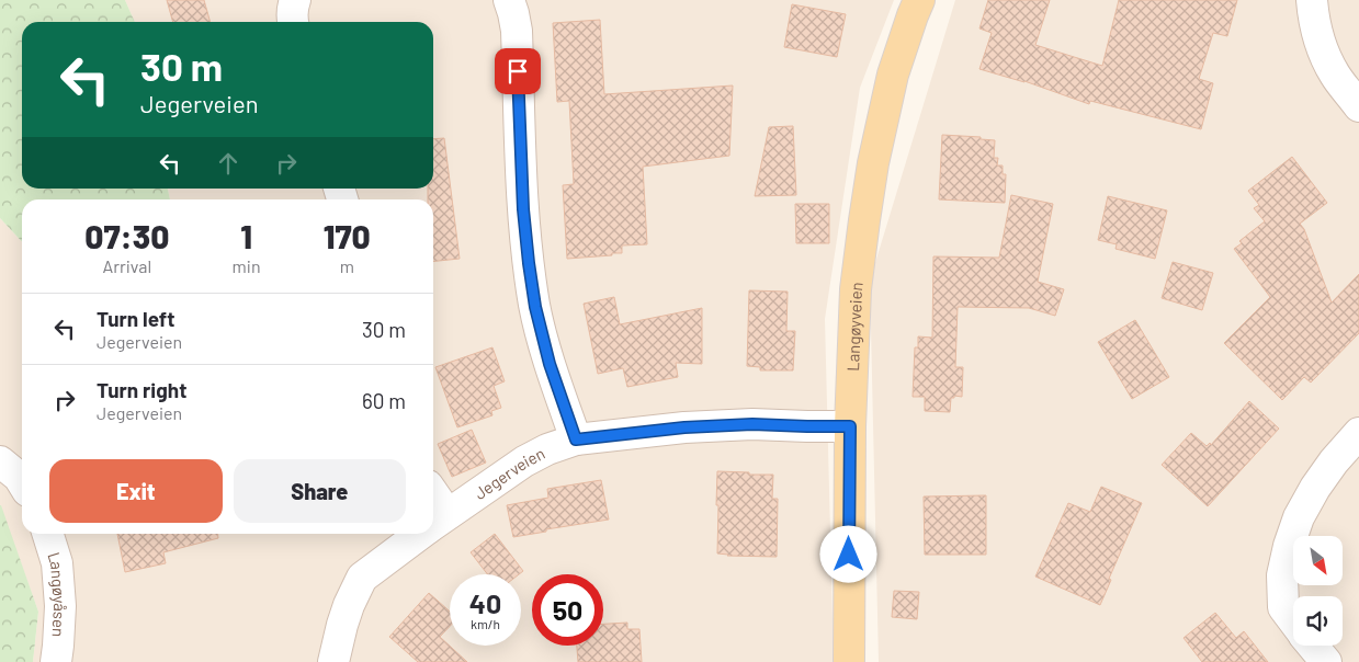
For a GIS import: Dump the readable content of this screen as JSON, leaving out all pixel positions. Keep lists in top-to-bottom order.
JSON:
{
  "streets": {
    "main road": ["Langøyveien"],
    "street": ["Jegerveien", "Langøyåsen"]
  },
  "crossings": [
    ["Langøyveien", "Jegerveien"]
  ],
  "north": "bottom right",
  "page": {
    "turn": ["30 m", "Jegerveien"],
    "eta": [
      "07:30",
      "Arrival",
      "1",
      "min",
      "170",
      "m"
    ],
    "list": [
      {
        "name": "Turn left",
        "note": "Jegerveien",
        "value": "30 m"
      },
      {
        "name": "Turn right",
        "note": "Jegerveien",
        "value": "60 m"
      }
    ],
    "buttons": ["Exit", "Share"],
    "speed": "40 km/h",
    "limit": "50"
  }
}
